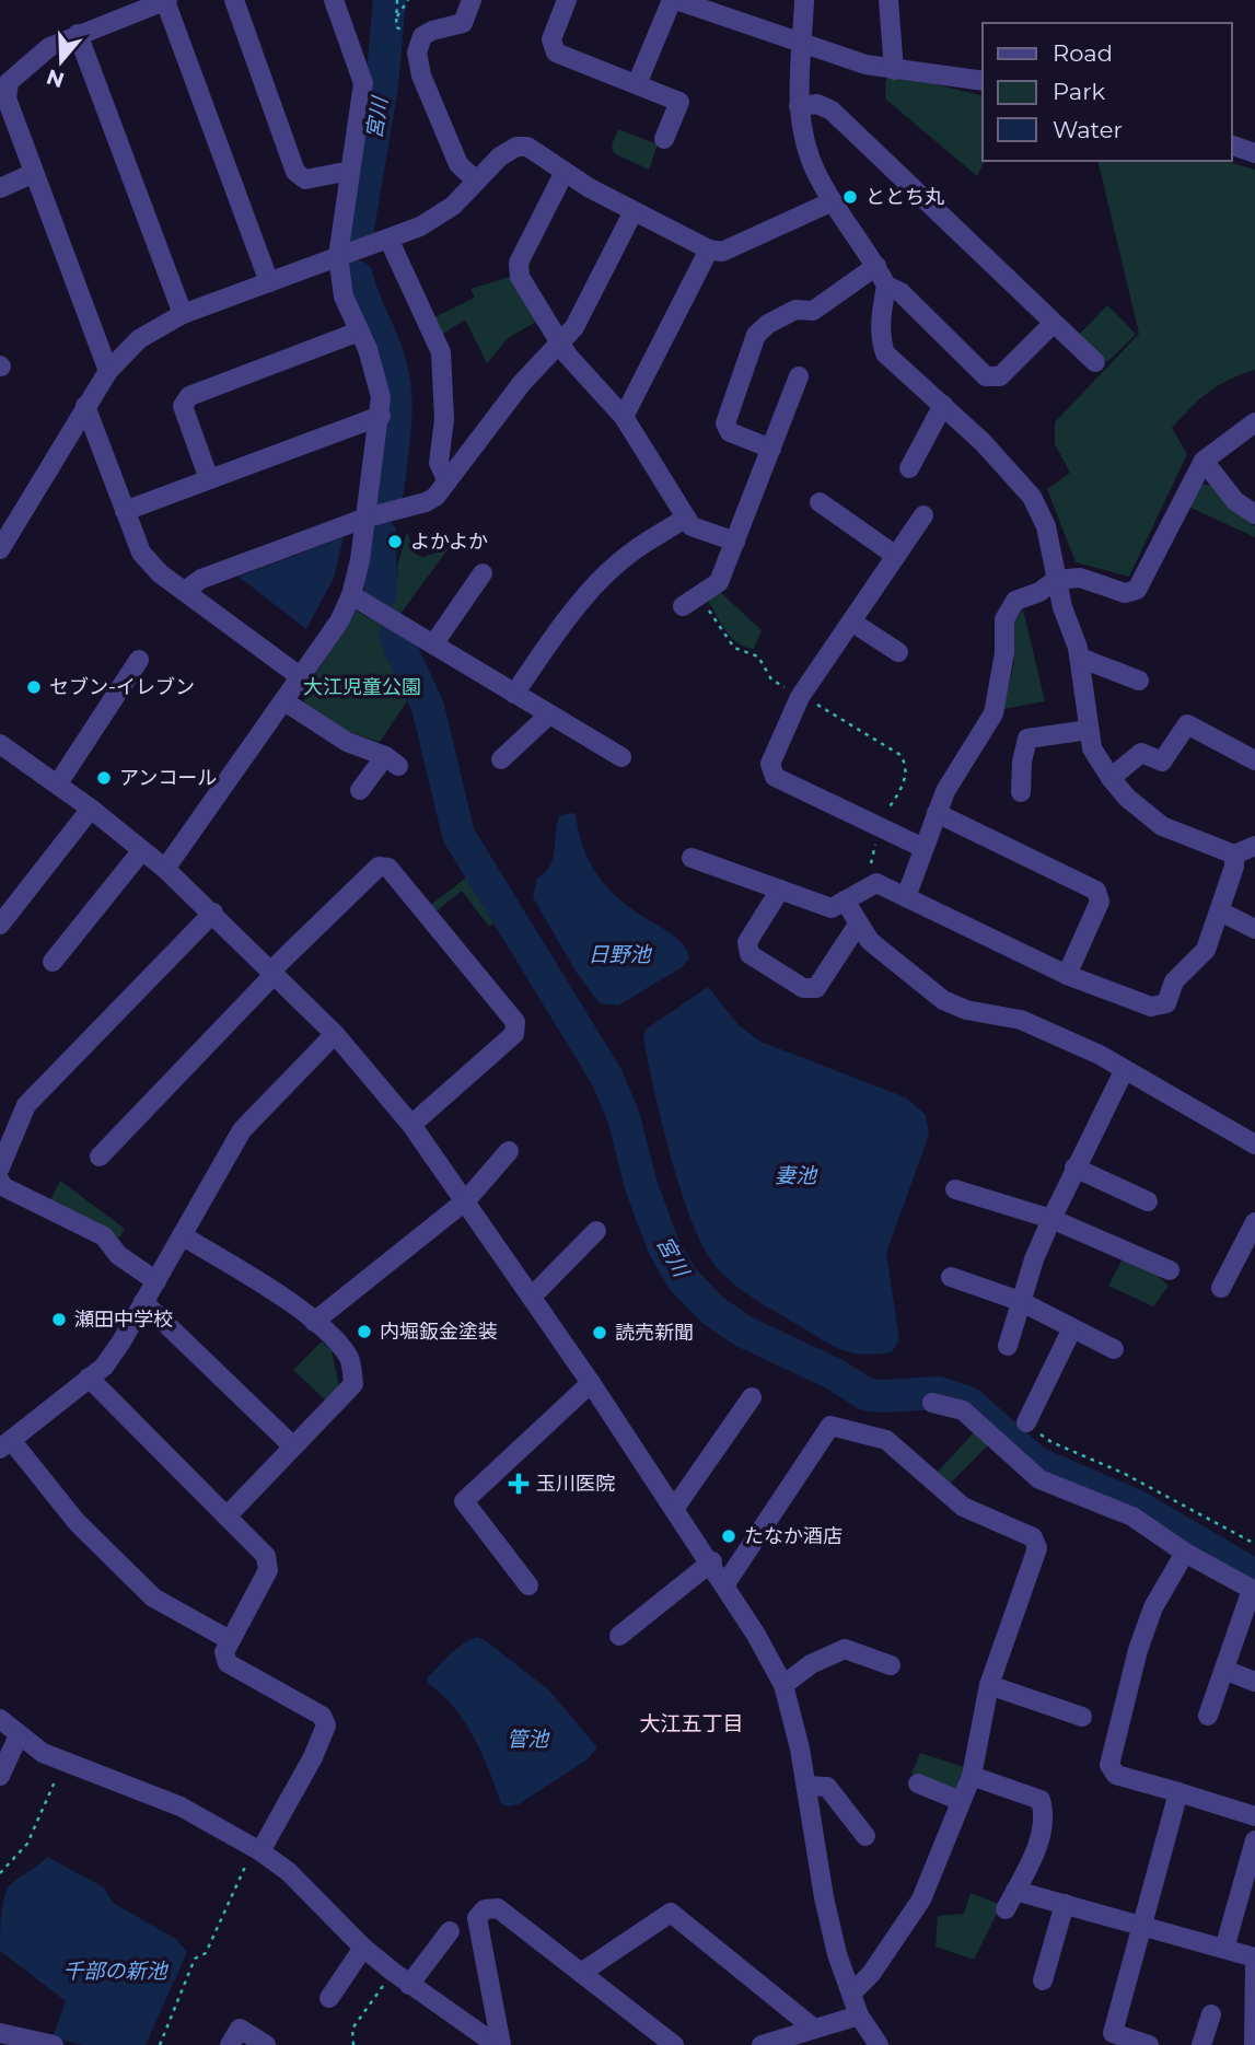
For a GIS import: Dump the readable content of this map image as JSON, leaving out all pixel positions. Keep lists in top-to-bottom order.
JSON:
{
  "districts": ["大江五丁目"],
  "water": [
    "宮川",
    "日野池",
    "妻池",
    "管池",
    "千部の新池"
  ],
  "parks": ["大江児童公園"],
  "places": {
    "other": [
      "ととち丸",
      "よかよか",
      "セブン-イレブン",
      "アンコール",
      "瀬田中学校",
      "内堀鈑金塗装",
      "読売新聞",
      "たなか酒店"
    ],
    "health": ["玉川医院"]
  },
  "legend": ["Road", "Park", "Water"],
  "north": "bottom"
}
